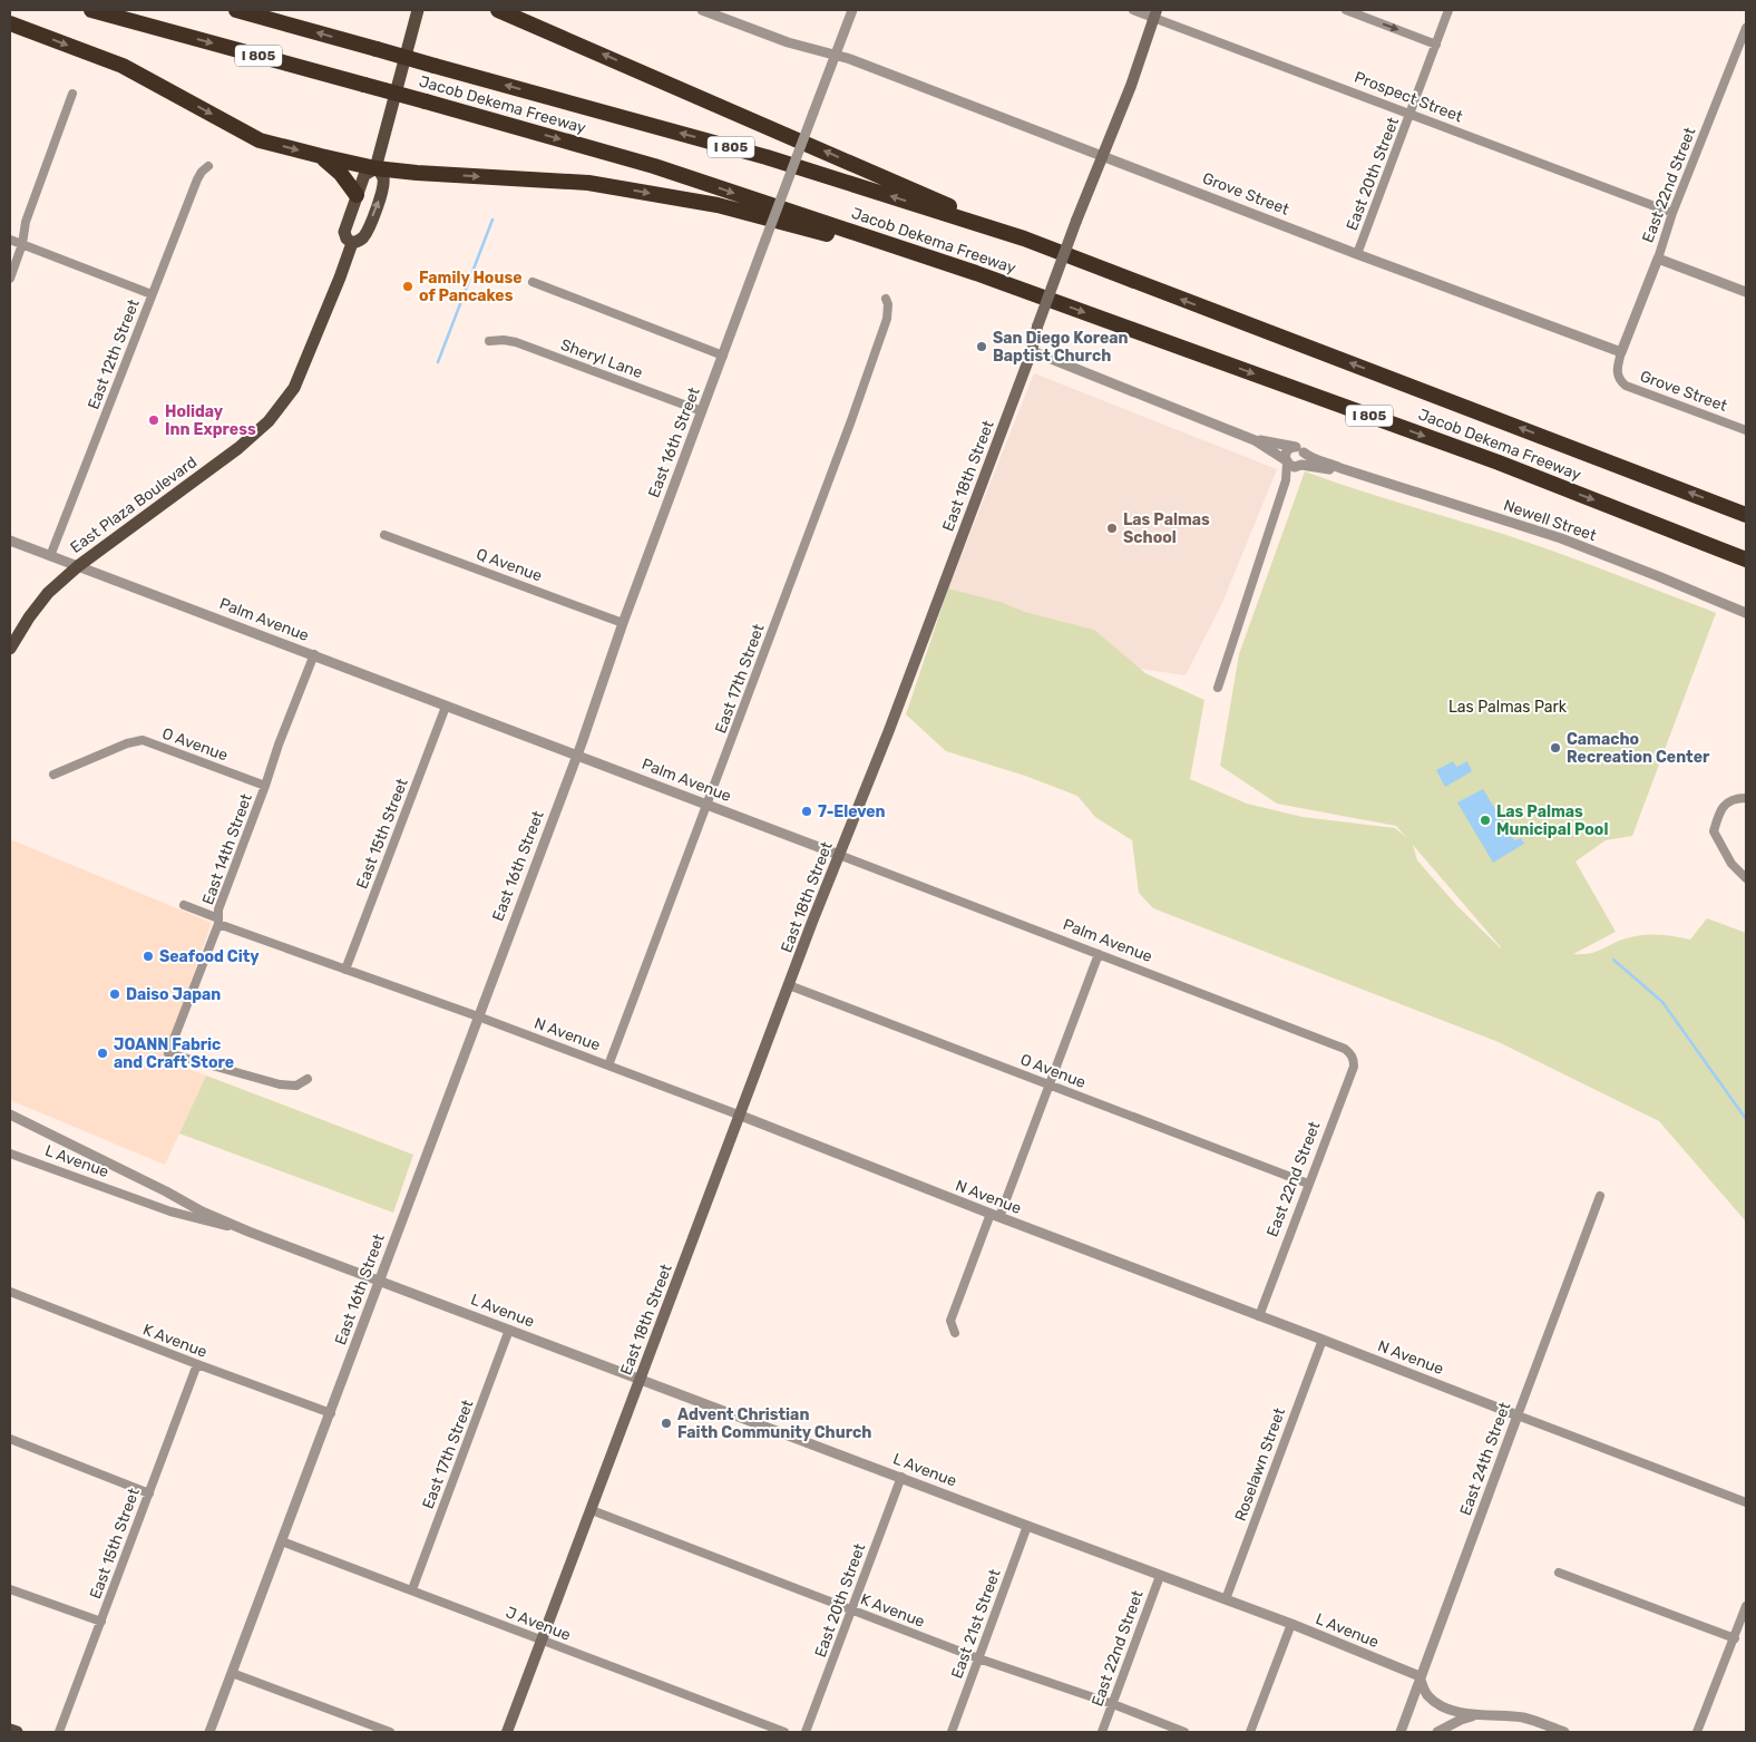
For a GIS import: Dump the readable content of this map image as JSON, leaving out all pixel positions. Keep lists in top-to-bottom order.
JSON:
{
  "streets": {
    "highway": ["I 805", "Jacob Dekema Freeway"],
    "main road": ["East 18th Street", "East Plaza Boulevard"],
    "street": [
      "Prospect Street",
      "East 20th Street",
      "East 22nd Street",
      "Grove Street",
      "East 12th Street",
      "Sheryl Lane",
      "East 16th Street",
      "Newell Street",
      "Q Avenue",
      "Palm Avenue",
      "East 17th Street",
      "O Avenue",
      "East 15th Street",
      "East 14th Street",
      "N Avenue",
      "L Avenue",
      "K Avenue",
      "East 24th Street",
      "Roselawn Street",
      "J Avenue",
      "East 21st Street"
    ]
  },
  "crossings": [
    ["Prospect Street", "East 20th Street"],
    ["Prospect Street", "East 22nd Street"],
    ["Prospect Street", "East 18th Street"],
    ["East 20th Street", "Grove Street"],
    ["East 20th Street", "L Avenue"],
    ["East 20th Street", "K Avenue"],
    ["East 22nd Street", "Grove Street"],
    ["East 22nd Street", "Palm Avenue"],
    ["East 22nd Street", "O Avenue"],
    ["East 22nd Street", "N Avenue"],
    ["East 22nd Street", "L Avenue"],
    ["East 22nd Street", "K Avenue"],
    ["Grove Street", "East 16th Street"],
    ["Grove Street", "East 18th Street"],
    ["East 12th Street", "Palm Avenue"],
    ["Sheryl Lane", "East 16th Street"],
    ["East 16th Street", "Q Avenue"],
    ["East 16th Street", "Palm Avenue"],
    ["East 16th Street", "N Avenue"],
    ["East 16th Street", "L Avenue"],
    ["East 16th Street", "K Avenue"],
    ["East 16th Street", "J Avenue"],
    ["East 18th Street", "Newell Street"],
    ["East 18th Street", "Palm Avenue"],
    ["East 18th Street", "O Avenue"],
    ["East 18th Street", "N Avenue"],
    ["East 18th Street", "L Avenue"],
    ["East 18th Street", "K Avenue"],
    ["East 18th Street", "J Avenue"],
    ["East Plaza Boulevard", "Palm Avenue"],
    ["Palm Avenue", "East 17th Street"],
    ["Palm Avenue", "East 15th Street"],
    ["Palm Avenue", "East 14th Street"],
    ["East 17th Street", "N Avenue"],
    ["East 17th Street", "L Avenue"],
    ["East 17th Street", "J Avenue"],
    ["O Avenue", "East 14th Street"],
    ["East 15th Street", "N Avenue"],
    ["East 15th Street", "K Avenue"],
    ["East 14th Street", "N Avenue"],
    ["N Avenue", "East 24th Street"],
    ["N Avenue", "Roselawn Street"],
    ["L Avenue", "East 24th Street"],
    ["L Avenue", "Roselawn Street"],
    ["L Avenue", "East 21st Street"],
    ["K Avenue", "East 21st Street"]
  ],
  "parks": ["Las Palmas Park"],
  "places": [
    "Family House of Pancakes",
    "San Diego Korean Baptist Church",
    "Holiday Inn Express",
    "Las Palmas School",
    "Camacho Recreation Center",
    "7-Eleven",
    "Las Palmas Municipal Pool",
    "Seafood City",
    "Daiso Japan",
    "JOANN Fabric and Craft Store",
    "Advent Christian Faith Community Church"
  ]
}
